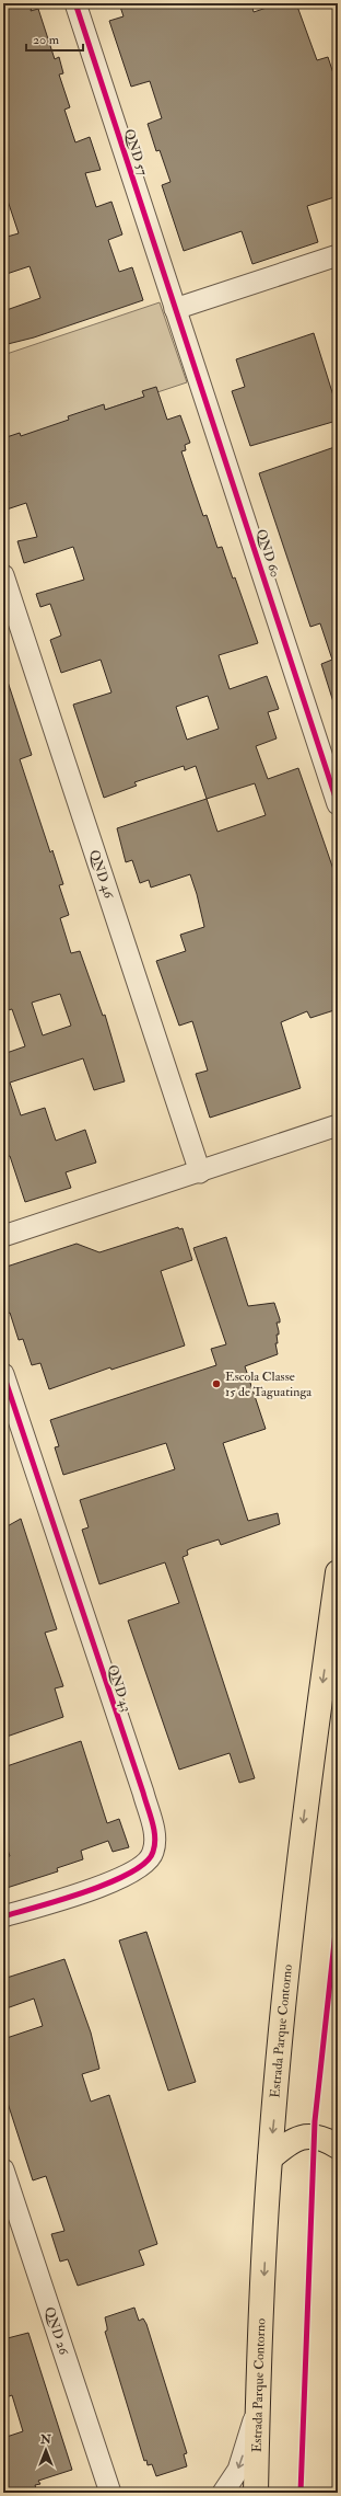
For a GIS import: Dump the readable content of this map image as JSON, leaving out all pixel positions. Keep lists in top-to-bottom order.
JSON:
{
  "streets": {
    "highway": ["Estrada Parque Contorno"],
    "street": [
      "QND 57",
      "QND 60",
      "QND 46",
      "QND 43",
      "QND 26"
    ]
  },
  "crossings": [
    ["QND 57", "QND 60"]
  ],
  "one_way": ["Estrada Parque Contorno"],
  "places": ["Escola Classe 15 de Taguatinga"],
  "scale_bar": "20 m",
  "north": "top"
}
